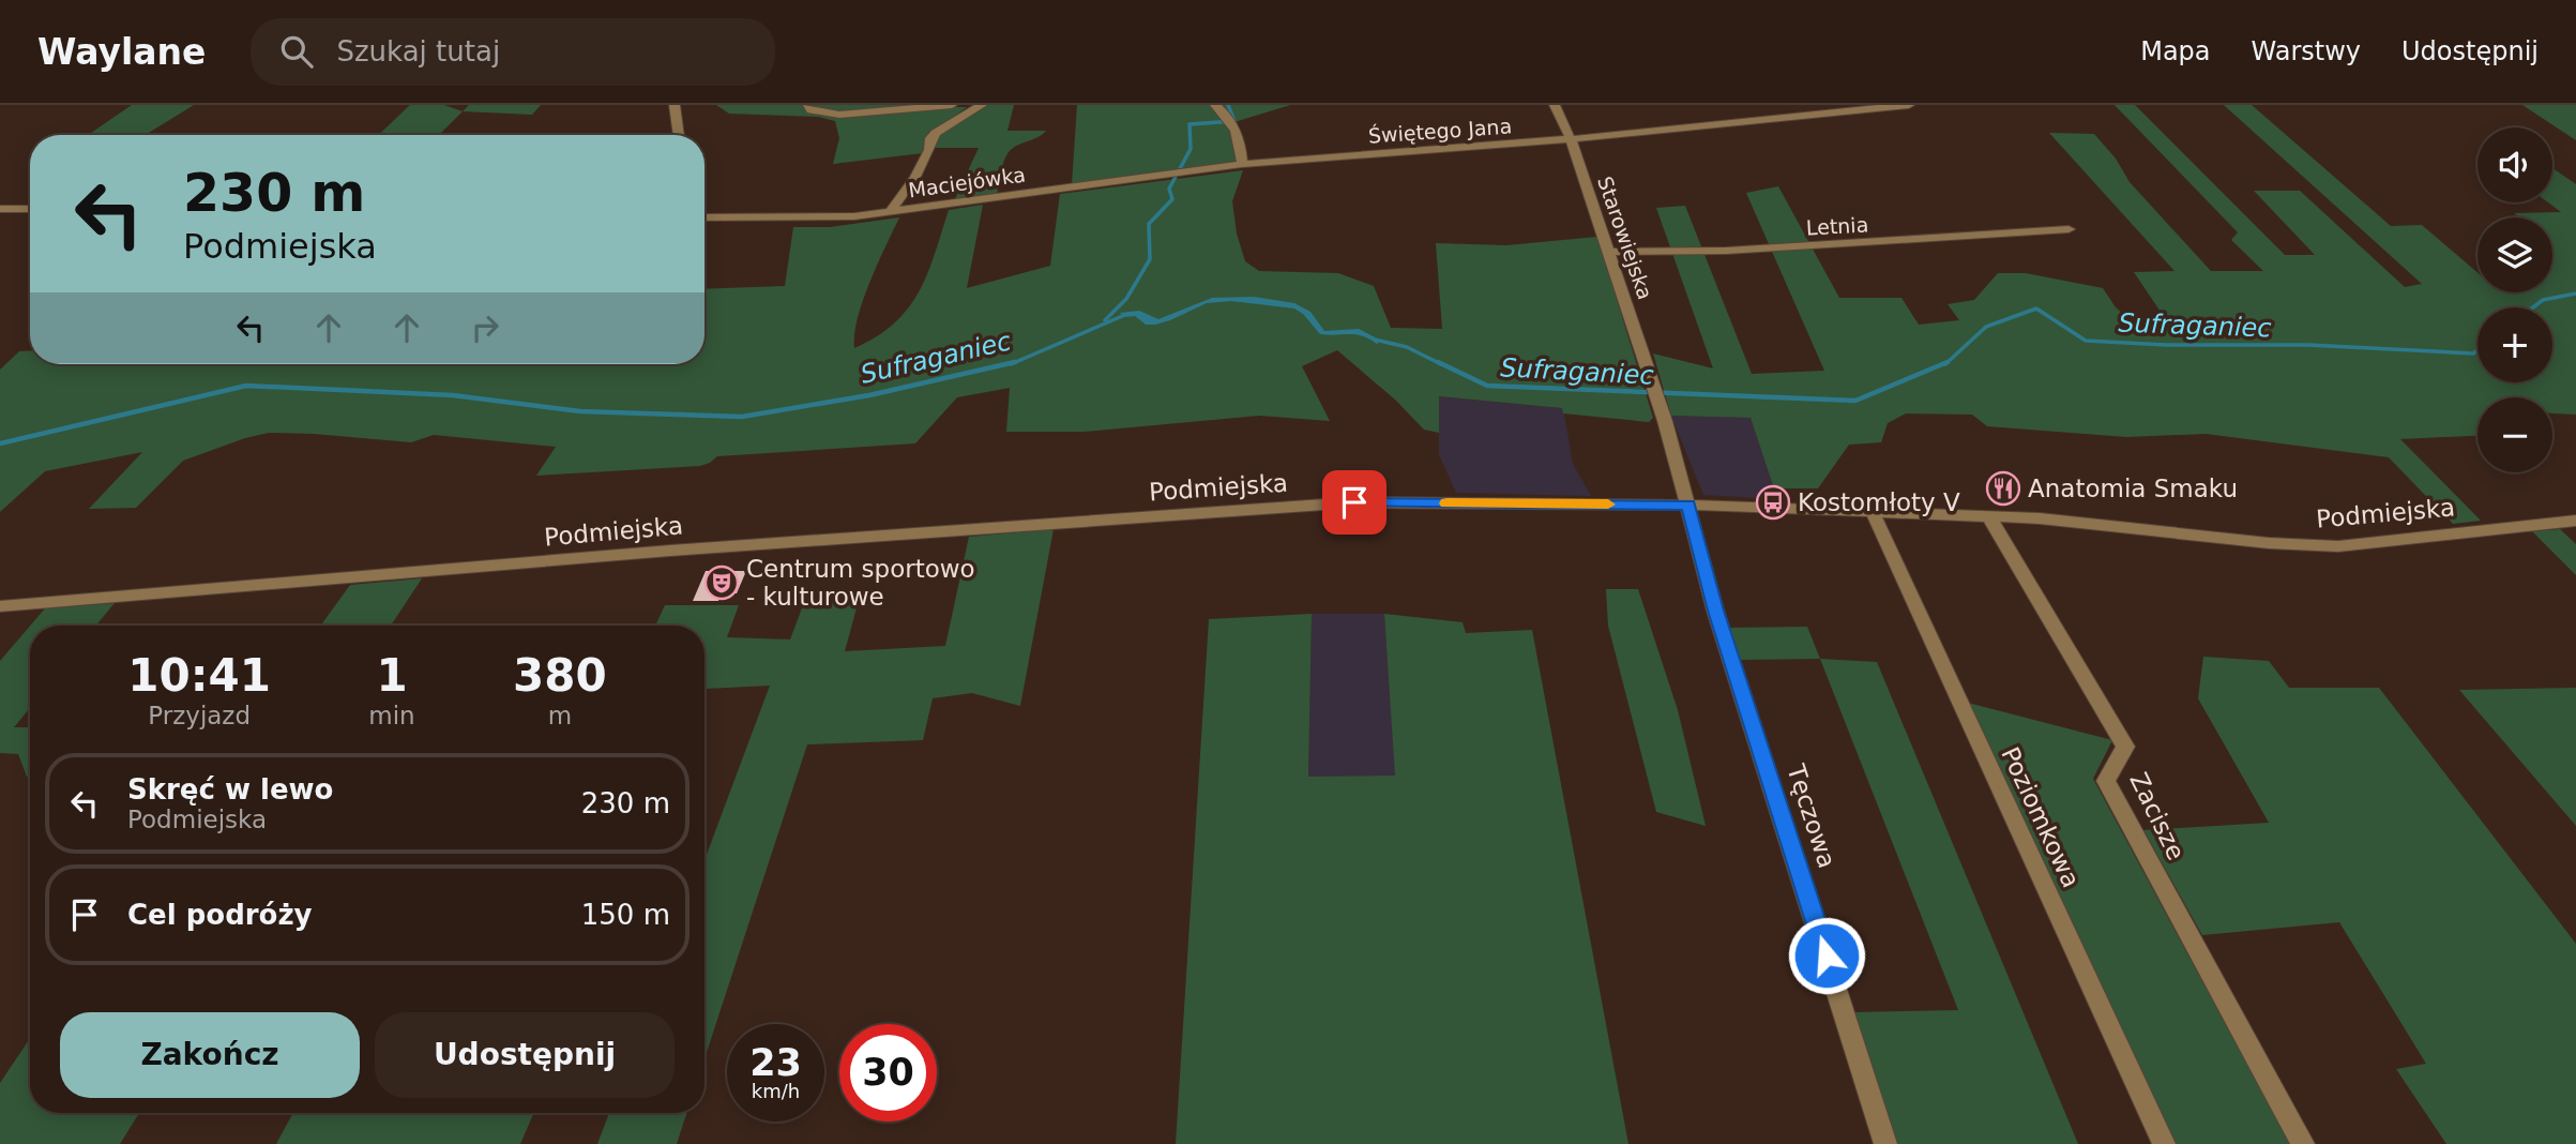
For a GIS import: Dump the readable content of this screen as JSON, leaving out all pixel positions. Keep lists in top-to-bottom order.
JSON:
{
  "streets": {
    "street": [
      "Świętego Jana",
      "Maciejówka",
      "Letnia",
      "Starowiejska",
      "Podmiejska",
      "Tęczowa",
      "Zacisze",
      "Poziomkowa"
    ]
  },
  "crossings": [
    ["Świętego Jana", "Maciejówka"],
    ["Świętego Jana", "Starowiejska"],
    ["Letnia", "Starowiejska"],
    ["Starowiejska", "Podmiejska"],
    ["Starowiejska", "Tęczowa"],
    ["Podmiejska", "Tęczowa"],
    ["Podmiejska", "Zacisze"],
    ["Podmiejska", "Poziomkowa"]
  ],
  "water": ["Sufraganiec"],
  "places": {
    "restaurant": ["Anatomia Smaku"],
    "bus stop": ["Kostomłoty V"],
    "theatre": ["Centrum sportowo - kulturowe"]
  },
  "page": {
    "header": "Waylane",
    "search": "Szukaj tutaj",
    "nav": ["Mapa", "Warstwy", "Udostępnij"],
    "map_buttons": ["+", "−"],
    "turn": ["230 m", "Podmiejska"],
    "eta": [
      "10:41",
      "Przyjazd",
      "1",
      "min",
      "380",
      "m"
    ],
    "list": [
      {
        "name": "Skręć w lewo",
        "note": "Podmiejska",
        "value": "230 m"
      },
      {
        "name": "Cel podróży",
        "value": "150 m"
      }
    ],
    "buttons": ["Zakończ", "Udostępnij"],
    "speed": "23 km/h",
    "limit": "30"
  }
}
